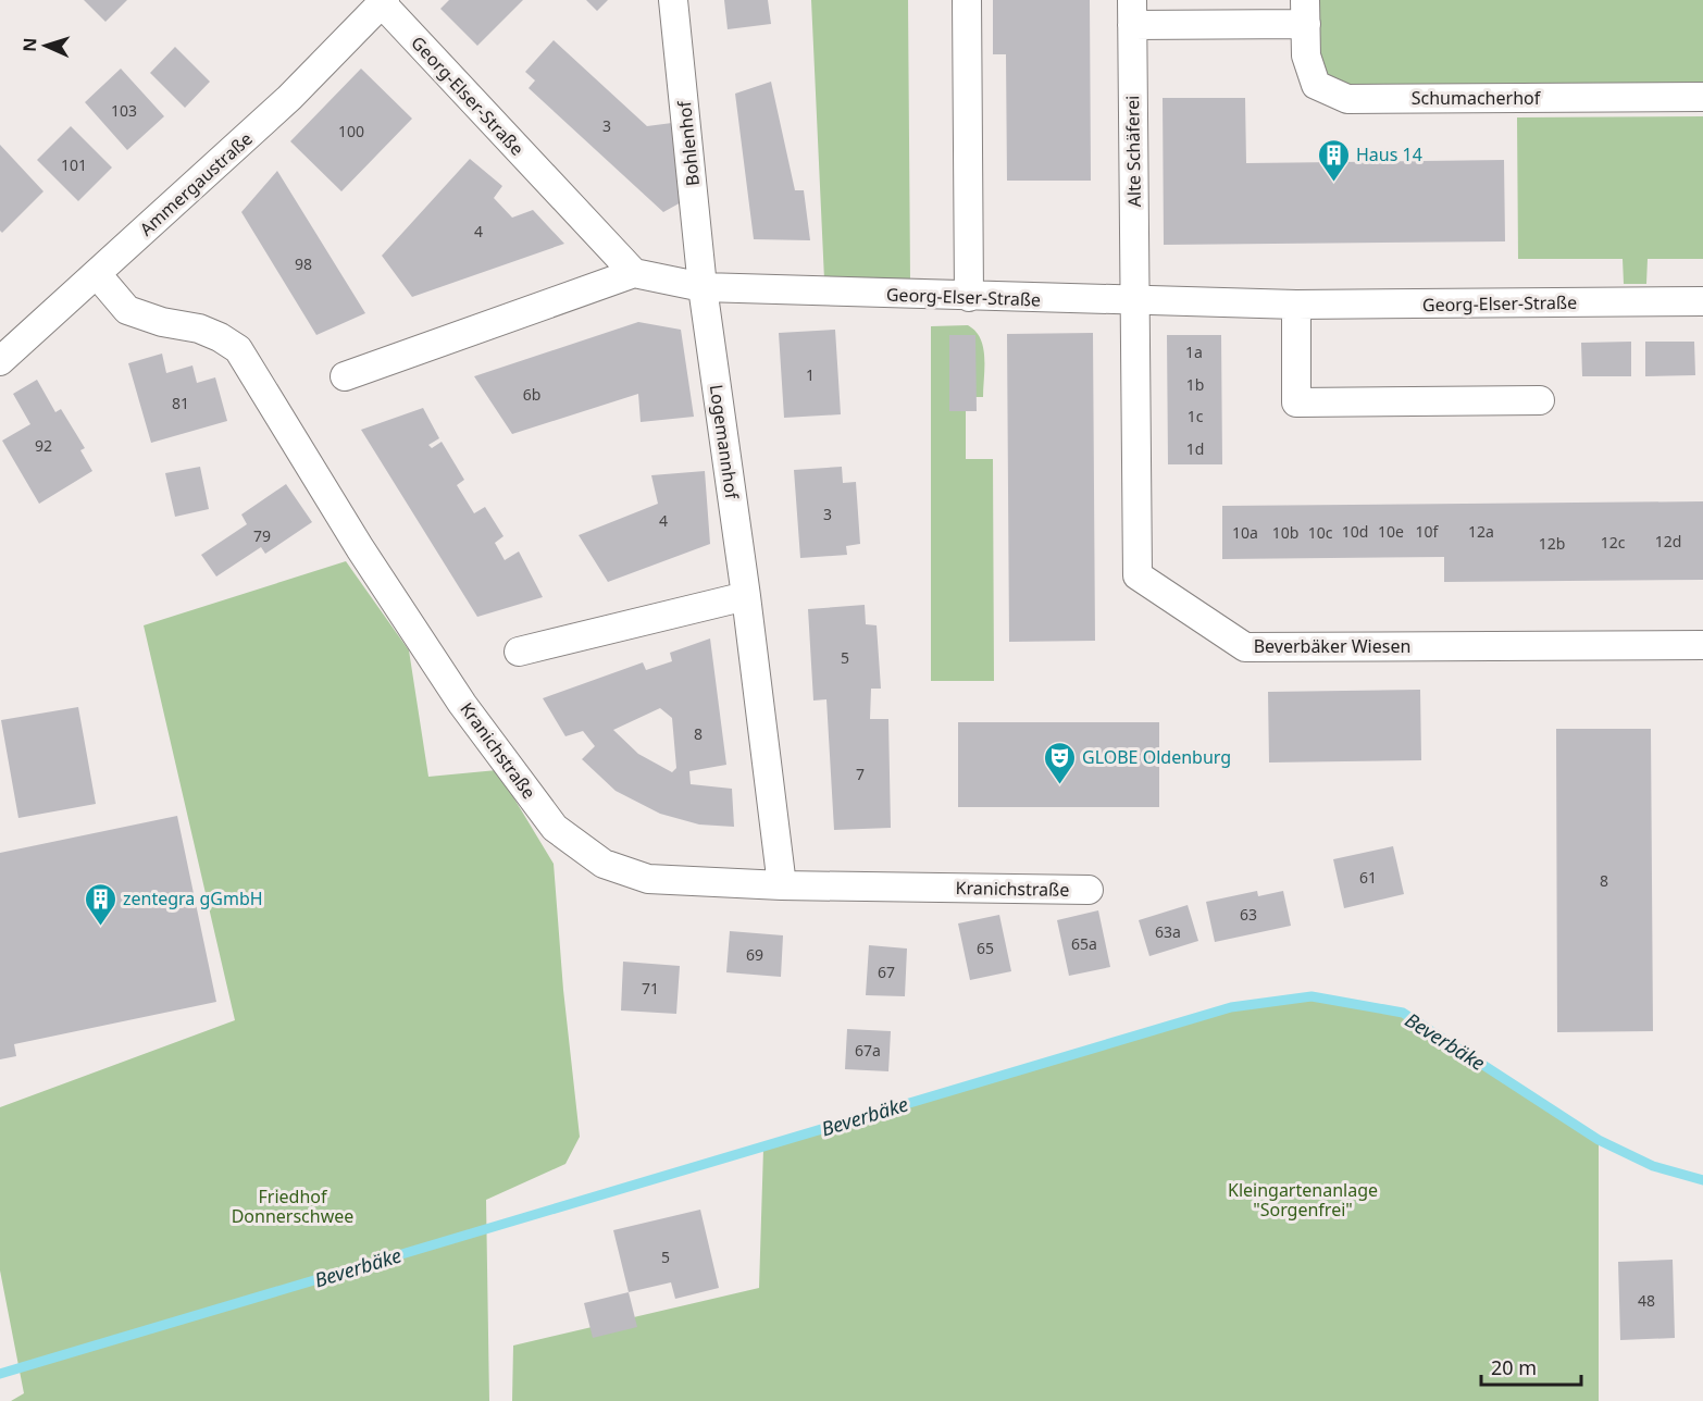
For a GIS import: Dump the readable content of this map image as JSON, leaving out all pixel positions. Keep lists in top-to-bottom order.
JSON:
{
  "streets": {
    "street": [
      "Georg-Elser-Straße",
      "Schumacherhof",
      "Bohlenhof",
      "Alte Schäferei",
      "Ammergaustraße",
      "Logemannhof",
      "Beverbäker Wiesen",
      "Kranichstraße"
    ]
  },
  "crossings": [
    ["Georg-Elser-Straße", "Bohlenhof"],
    ["Georg-Elser-Straße", "Alte Schäferei"],
    ["Georg-Elser-Straße", "Ammergaustraße"],
    ["Georg-Elser-Straße", "Logemannhof"],
    ["Georg-Elser-Straße", "Beverbäker Wiesen"],
    ["Schumacherhof", "Alte Schäferei"],
    ["Bohlenhof", "Logemannhof"],
    ["Alte Schäferei", "Beverbäker Wiesen"],
    ["Ammergaustraße", "Kranichstraße"],
    ["Logemannhof", "Kranichstraße"]
  ],
  "water": ["Beverbäke"],
  "parks": ["Kleingartenanlage \"Sorgenfrei\"", "Friedhof Donnerschwee"],
  "places": {
    "building": ["Haus 14", "zentegra gGmbH"],
    "theatre": ["GLOBE Oldenburg"]
  },
  "house_numbers": [
    "103",
    "3",
    "100",
    "101",
    "4",
    "98",
    "1a",
    "1",
    "1b",
    "6b",
    "81",
    "1c",
    "92",
    "1d",
    "3",
    "4",
    "10d",
    "10e",
    "10f",
    "12a",
    "10a",
    "10b",
    "10c",
    "79",
    "12d",
    "12c",
    "12b",
    "5",
    "8",
    "7",
    "61",
    "8",
    "63",
    "63a",
    "65a",
    "65",
    "69",
    "67",
    "71",
    "67a",
    "5",
    "48"
  ],
  "scale_bar": "20 m",
  "north": "left"
}
